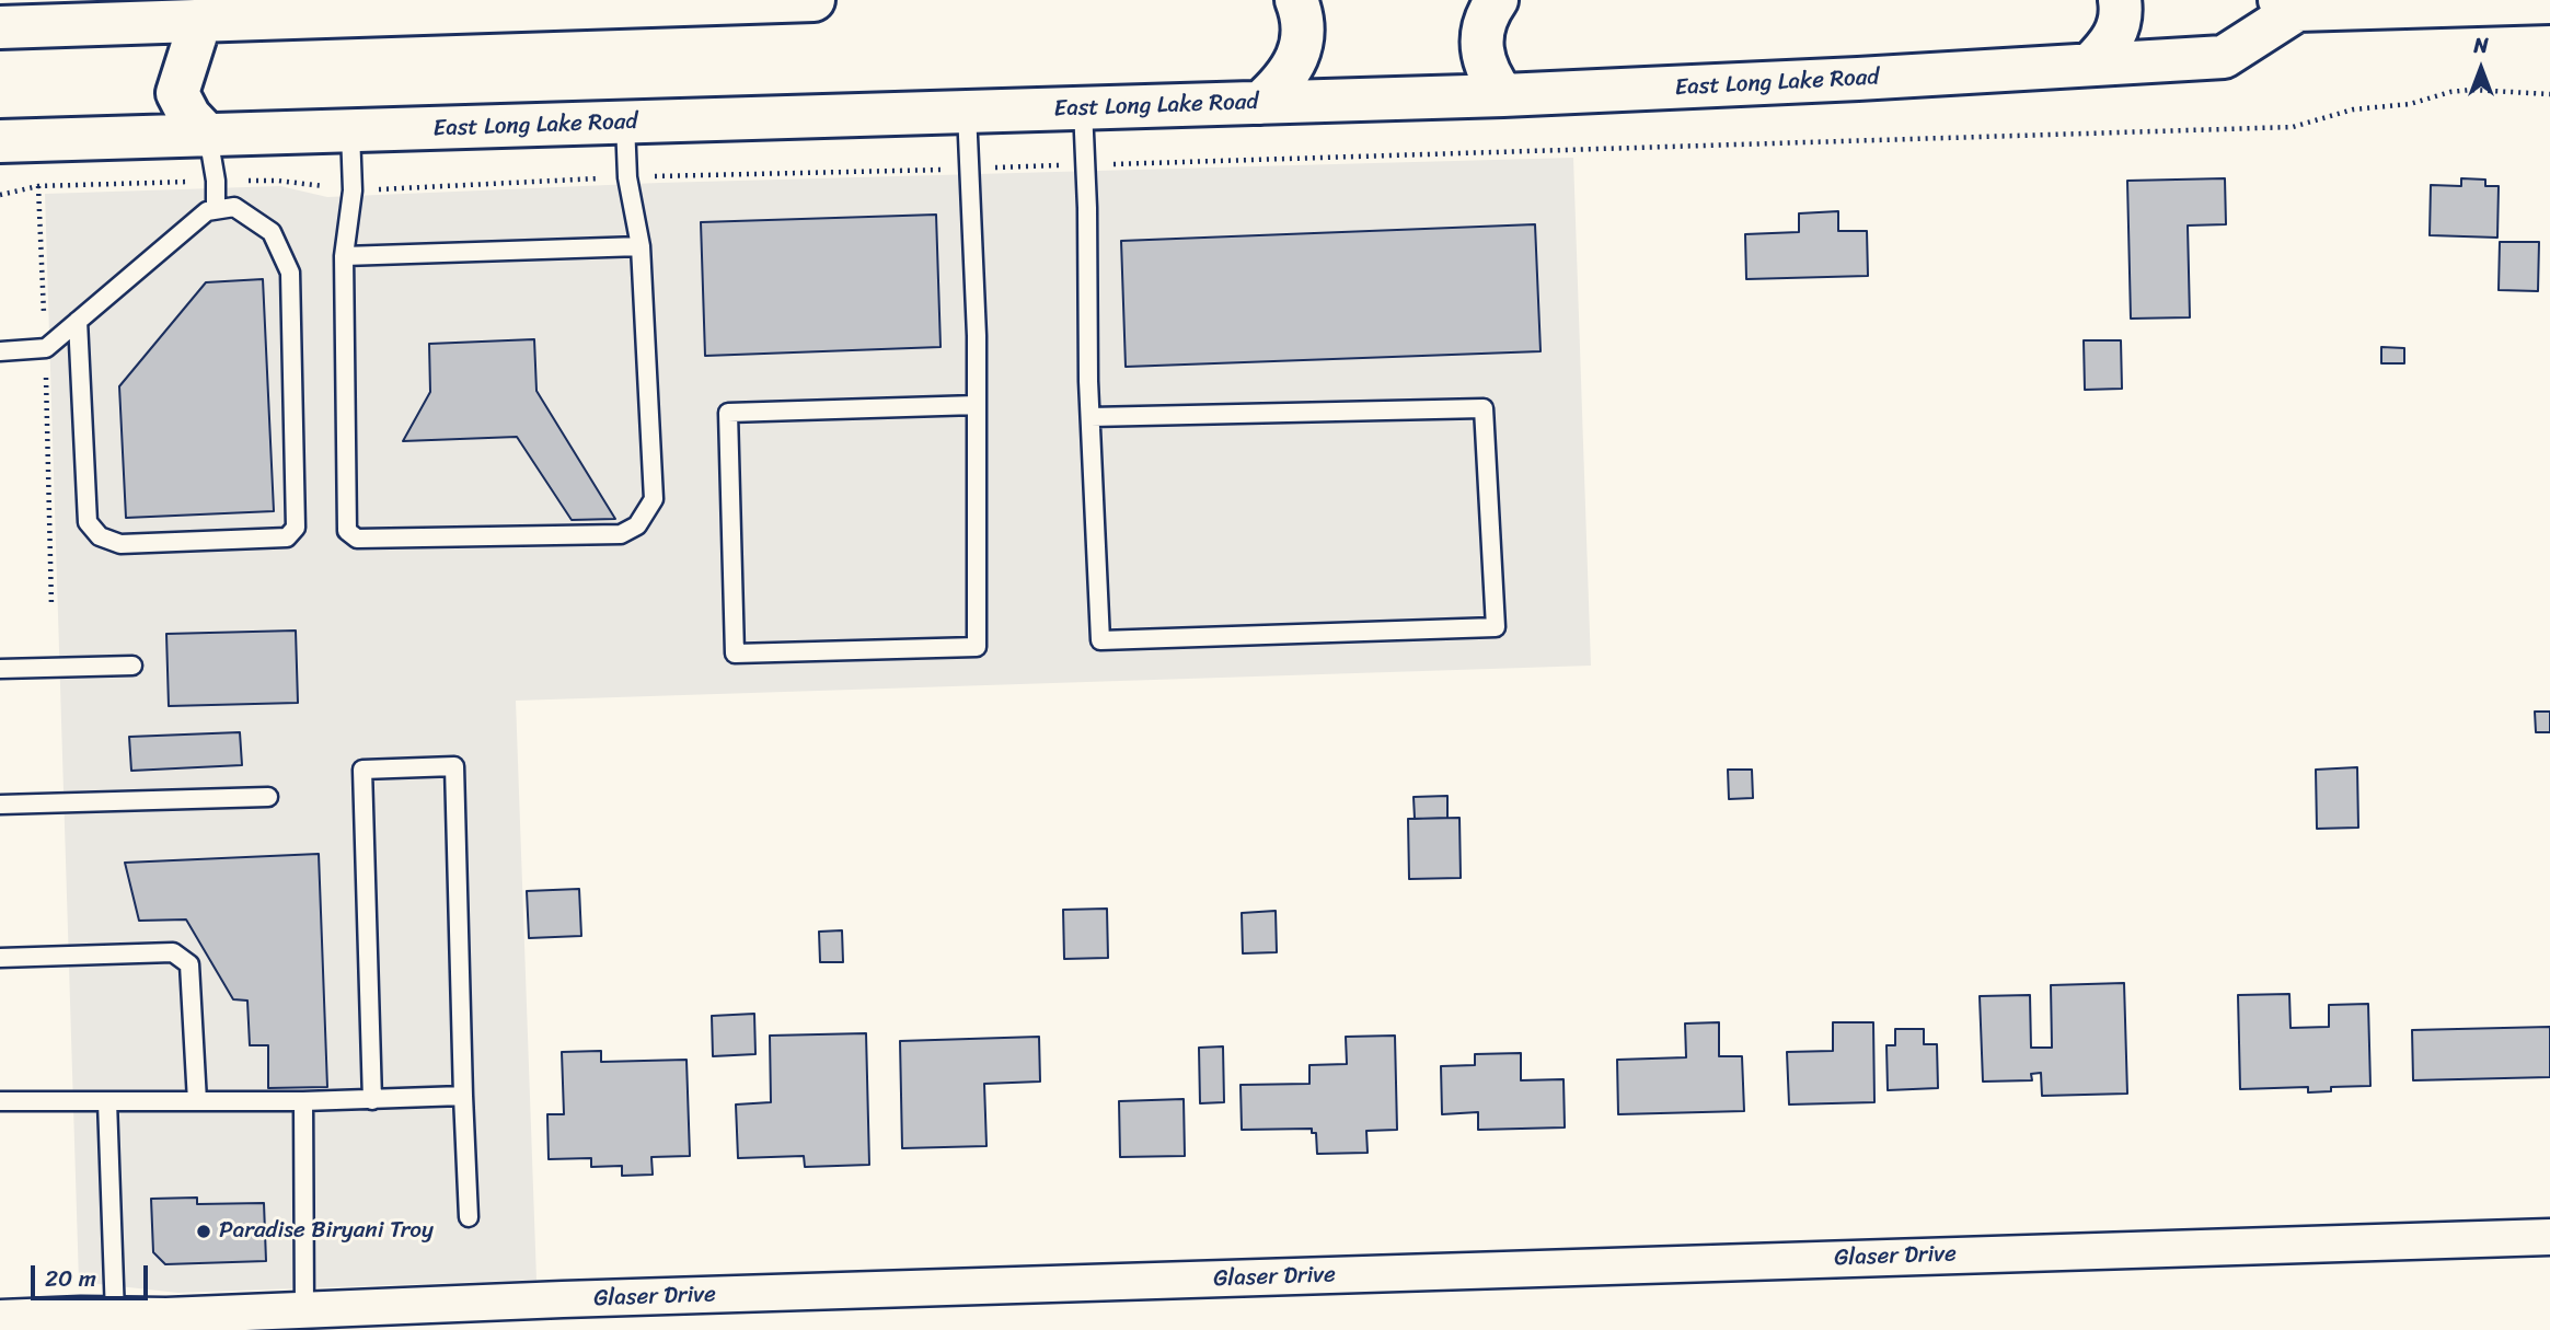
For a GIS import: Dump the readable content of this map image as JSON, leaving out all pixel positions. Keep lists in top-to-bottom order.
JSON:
{
  "streets": {
    "main road": ["East Long Lake Road"],
    "street": ["Glaser Drive"]
  },
  "places": ["Paradise Biryani Troy"],
  "scale_bar": "20 m",
  "north": "top"
}
